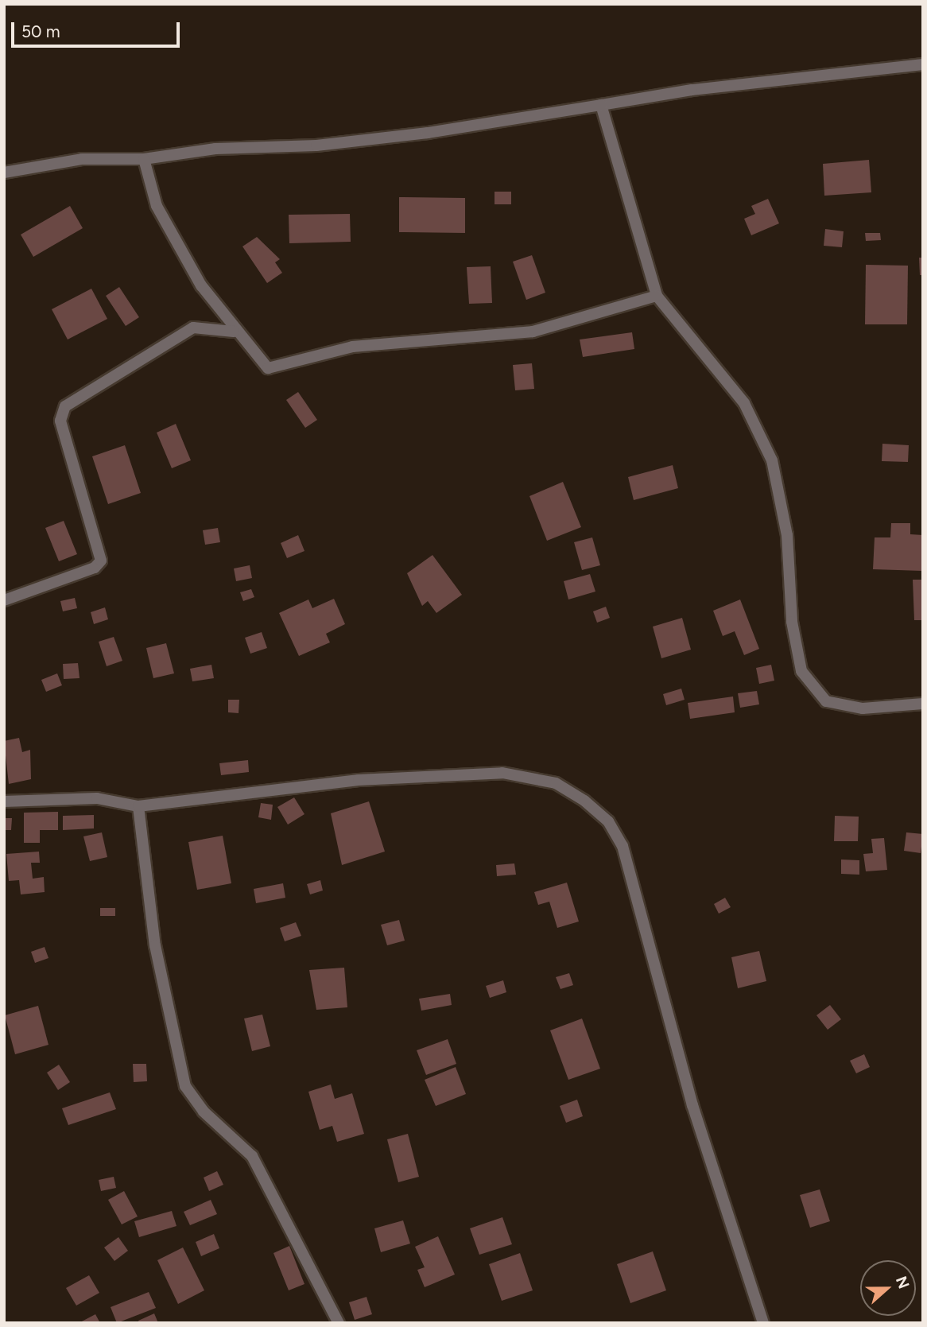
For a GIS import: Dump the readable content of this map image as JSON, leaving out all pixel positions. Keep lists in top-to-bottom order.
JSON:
{
  "scale_bar": "50 m",
  "north": "right"
}
